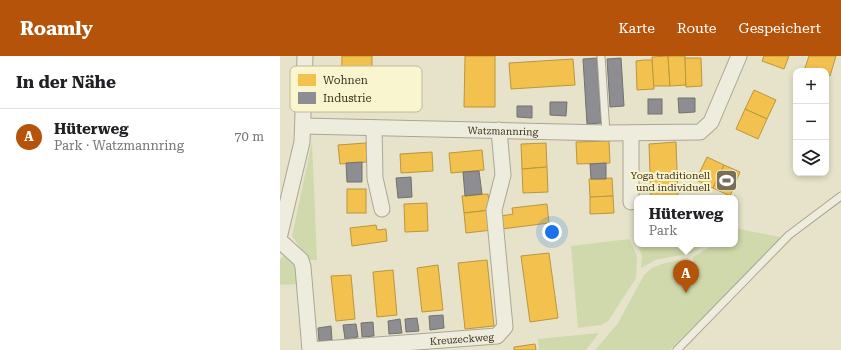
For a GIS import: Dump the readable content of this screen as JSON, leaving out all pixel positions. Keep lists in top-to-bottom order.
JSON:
{
  "streets": {
    "street": ["Watzmannring", "Kreuzeckweg"]
  },
  "crossings": [
    ["Watzmannring", "Kreuzeckweg"]
  ],
  "places": {
    "sports": ["Yoga traditionell und individuell"]
  },
  "legend": ["Wohnen", "Industrie"],
  "page": {
    "header": "Roamly",
    "nav": ["Karte", "Route", "Gespeichert"],
    "heading": "In der Nähe",
    "map_buttons": ["+", "−"],
    "list": [
      {
        "mark": "A",
        "name": "Hüterweg",
        "note": "Park · Watzmannring",
        "value": "70 m"
      }
    ],
    "popup": ["Hüterweg", "Park"],
    "pins": "A"
  }
}
